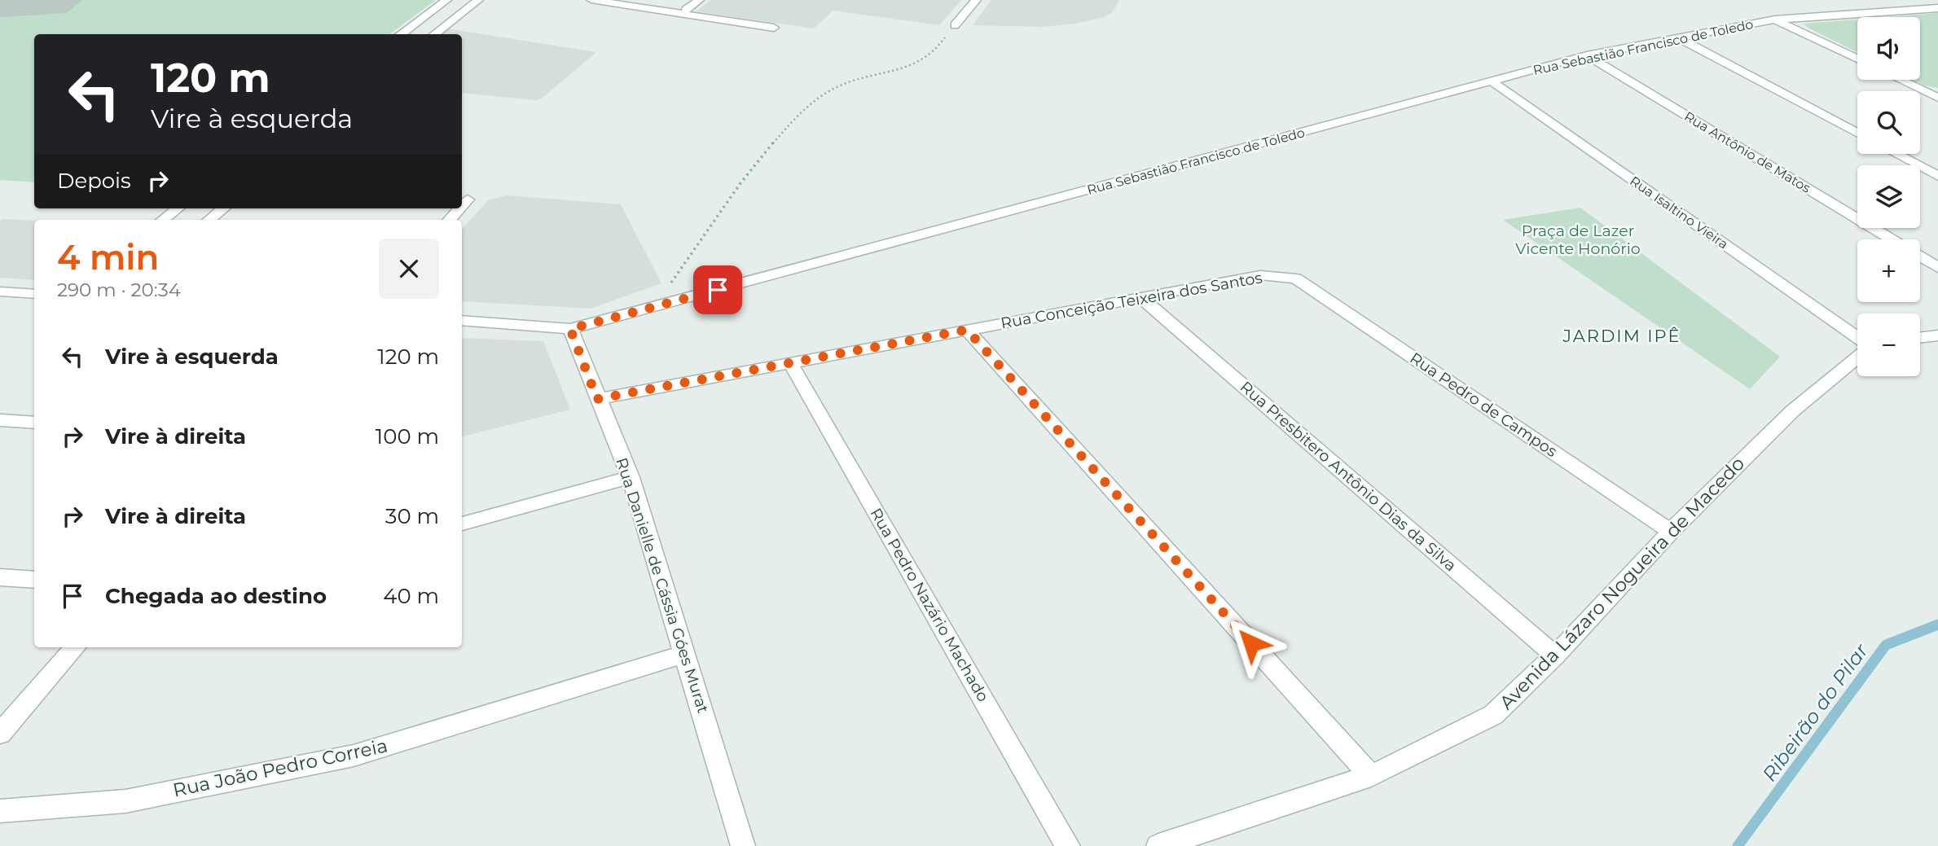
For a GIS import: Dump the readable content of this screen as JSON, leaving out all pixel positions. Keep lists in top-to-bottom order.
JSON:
{
  "streets": {
    "street": [
      "Rua Sebastião Francisco de Toledo",
      "Rua Antônio de Matos",
      "Rua Isaltino Vieira",
      "Rua Conceição Teixeira dos Santos",
      "Rua Pedro de Campos",
      "Rua Presbitero Antônio Dias da Silva",
      "Avenida Lázaro Nogueira de Macedo",
      "Rua Danielle de Cássia Góes Murat",
      "Rua Pedro Nazário Machado",
      "Rua João Pedro Correia"
    ]
  },
  "crossings": [
    ["Rua Sebastião Francisco de Toledo", "Rua Antônio de Matos"],
    ["Rua Sebastião Francisco de Toledo", "Rua Isaltino Vieira"],
    ["Rua Sebastião Francisco de Toledo", "Rua Danielle de Cássia Góes Murat"],
    ["Rua Conceição Teixeira dos Santos", "Rua Pedro de Campos"],
    ["Rua Conceição Teixeira dos Santos", "Rua Presbitero Antônio Dias da Silva"],
    ["Rua Conceição Teixeira dos Santos", "Rua Danielle de Cássia Góes Murat"],
    ["Rua Conceição Teixeira dos Santos", "Rua Pedro Nazário Machado"],
    ["Rua Pedro de Campos", "Avenida Lázaro Nogueira de Macedo"],
    ["Rua Presbitero Antônio Dias da Silva", "Avenida Lázaro Nogueira de Macedo"],
    ["Rua Danielle de Cássia Góes Murat", "Rua João Pedro Correia"]
  ],
  "districts": ["JARDIM IPÊ"],
  "water": ["Ribeirão do Pilar"],
  "parks": ["Praça de Lazer Vicente Honório"],
  "page": {
    "map_buttons": ["+", "−"],
    "turn": ["120 m", "Vire à esquerda"],
    "then": "Depois",
    "heading": ["4 min", "290 m · 20:34"],
    "list": [
      {
        "name": "Vire à esquerda",
        "value": "120 m"
      },
      {
        "name": "Vire à direita",
        "value": "100 m"
      },
      {
        "name": "Vire à direita",
        "value": "30 m"
      },
      {
        "name": "Chegada ao destino",
        "value": "40 m"
      }
    ]
  }
}
